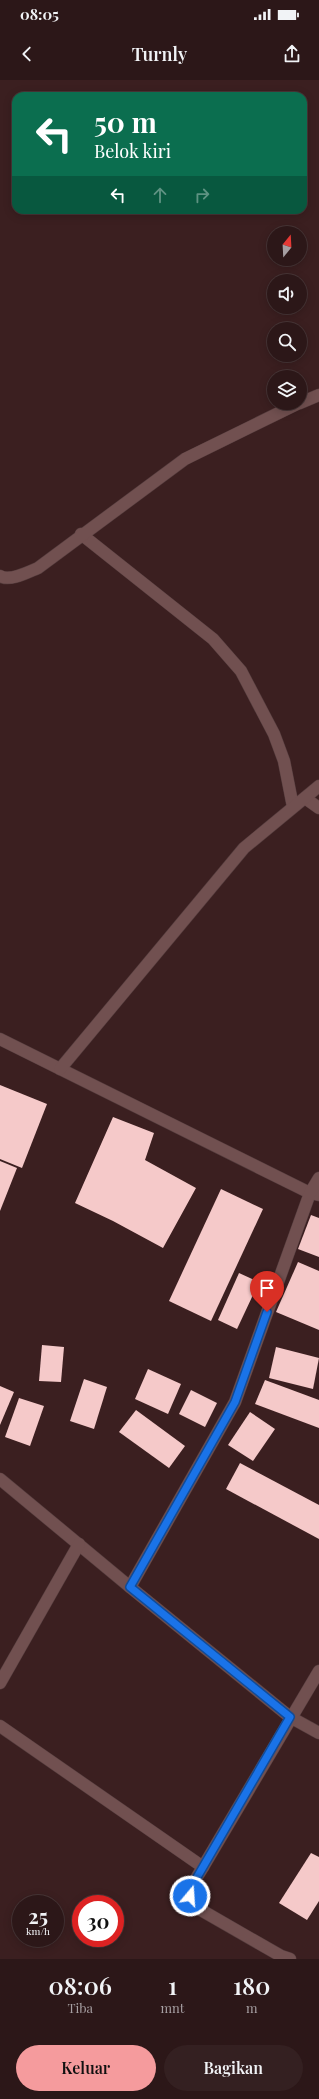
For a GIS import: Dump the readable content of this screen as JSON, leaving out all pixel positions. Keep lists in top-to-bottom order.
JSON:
{
  "north": "top",
  "page": {
    "status": "08:05",
    "header": "Turnly",
    "turn": ["50 m", "Belok kiri"],
    "speed": "25 km/h",
    "limit": "30",
    "eta": [
      "08:06",
      "Tiba",
      "1",
      "mnt",
      "180",
      "m"
    ],
    "buttons": ["Keluar", "Bagikan"]
  }
}
